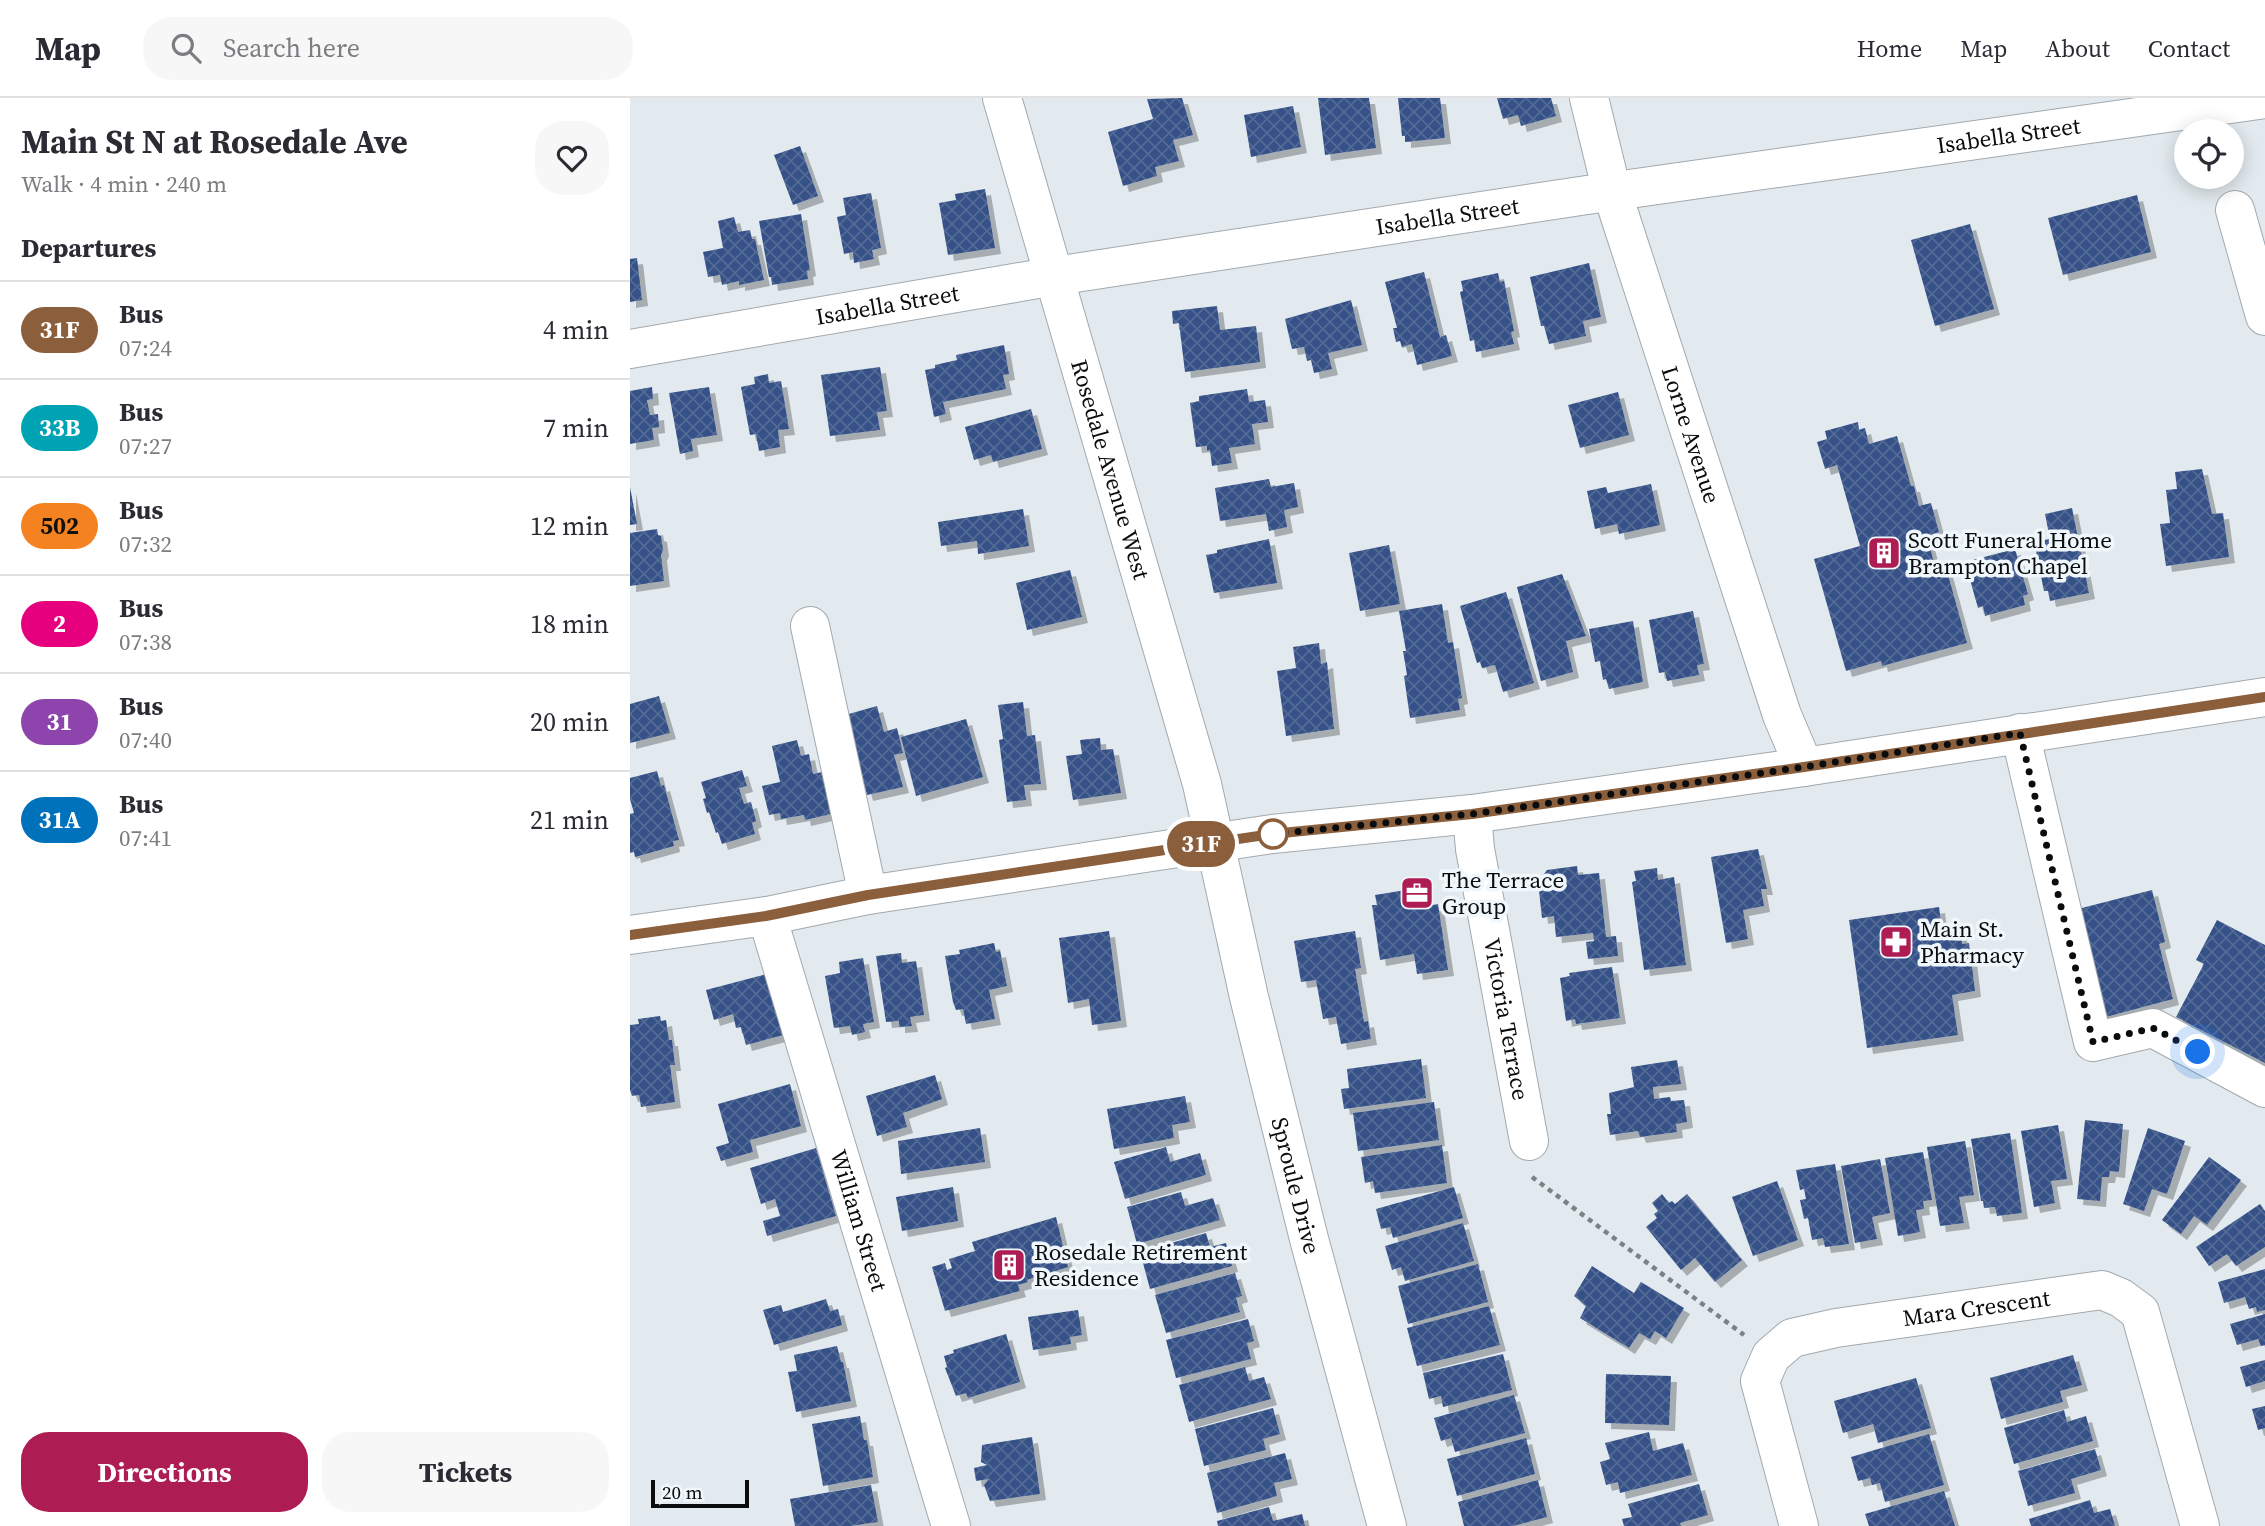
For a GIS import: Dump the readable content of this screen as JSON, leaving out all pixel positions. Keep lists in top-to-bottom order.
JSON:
{
  "streets": {
    "street": [
      "Isabella Street",
      "Lorne Avenue",
      "Rosedale Avenue West",
      "Victoria Terrace",
      "Sproule Drive",
      "William Street",
      "Mara Crescent"
    ]
  },
  "crossings": [
    ["Isabella Street", "Lorne Avenue"],
    ["Isabella Street", "Rosedale Avenue West"],
    ["Rosedale Avenue West", "Sproule Drive"]
  ],
  "places": {
    "building": ["Scott Funeral Home Brampton Chapel", "Rosedale Retirement Residence"],
    "office": ["The Terrace Group"],
    "pharmacy": ["Main St. Pharmacy"]
  },
  "lines": ["bus line 31F"],
  "scale_bar": "20 m",
  "page": {
    "header": "Map",
    "search": "Search here",
    "nav": [
      "Home",
      "Map",
      "About",
      "Contact"
    ],
    "heading": [
      ["Main St N at Rosedale Ave", "Walk · 4 min · 240 m"],
      "Departures"
    ],
    "on_map": "31F",
    "list": [
      {
        "mark": "31F",
        "name": "Bus",
        "note": "07:24",
        "value": "4 min"
      },
      {
        "mark": "33B",
        "name": "Bus",
        "note": "07:27",
        "value": "7 min"
      },
      {
        "mark": "502",
        "name": "Bus",
        "note": "07:32",
        "value": "12 min"
      },
      {
        "mark": "2",
        "name": "Bus",
        "note": "07:38",
        "value": "18 min"
      },
      {
        "mark": "31",
        "name": "Bus",
        "note": "07:40",
        "value": "20 min"
      },
      {
        "mark": "31A",
        "name": "Bus",
        "note": "07:41",
        "value": "21 min"
      }
    ],
    "buttons": ["Directions", "Tickets"],
    "scale": "20 m"
  }
}
